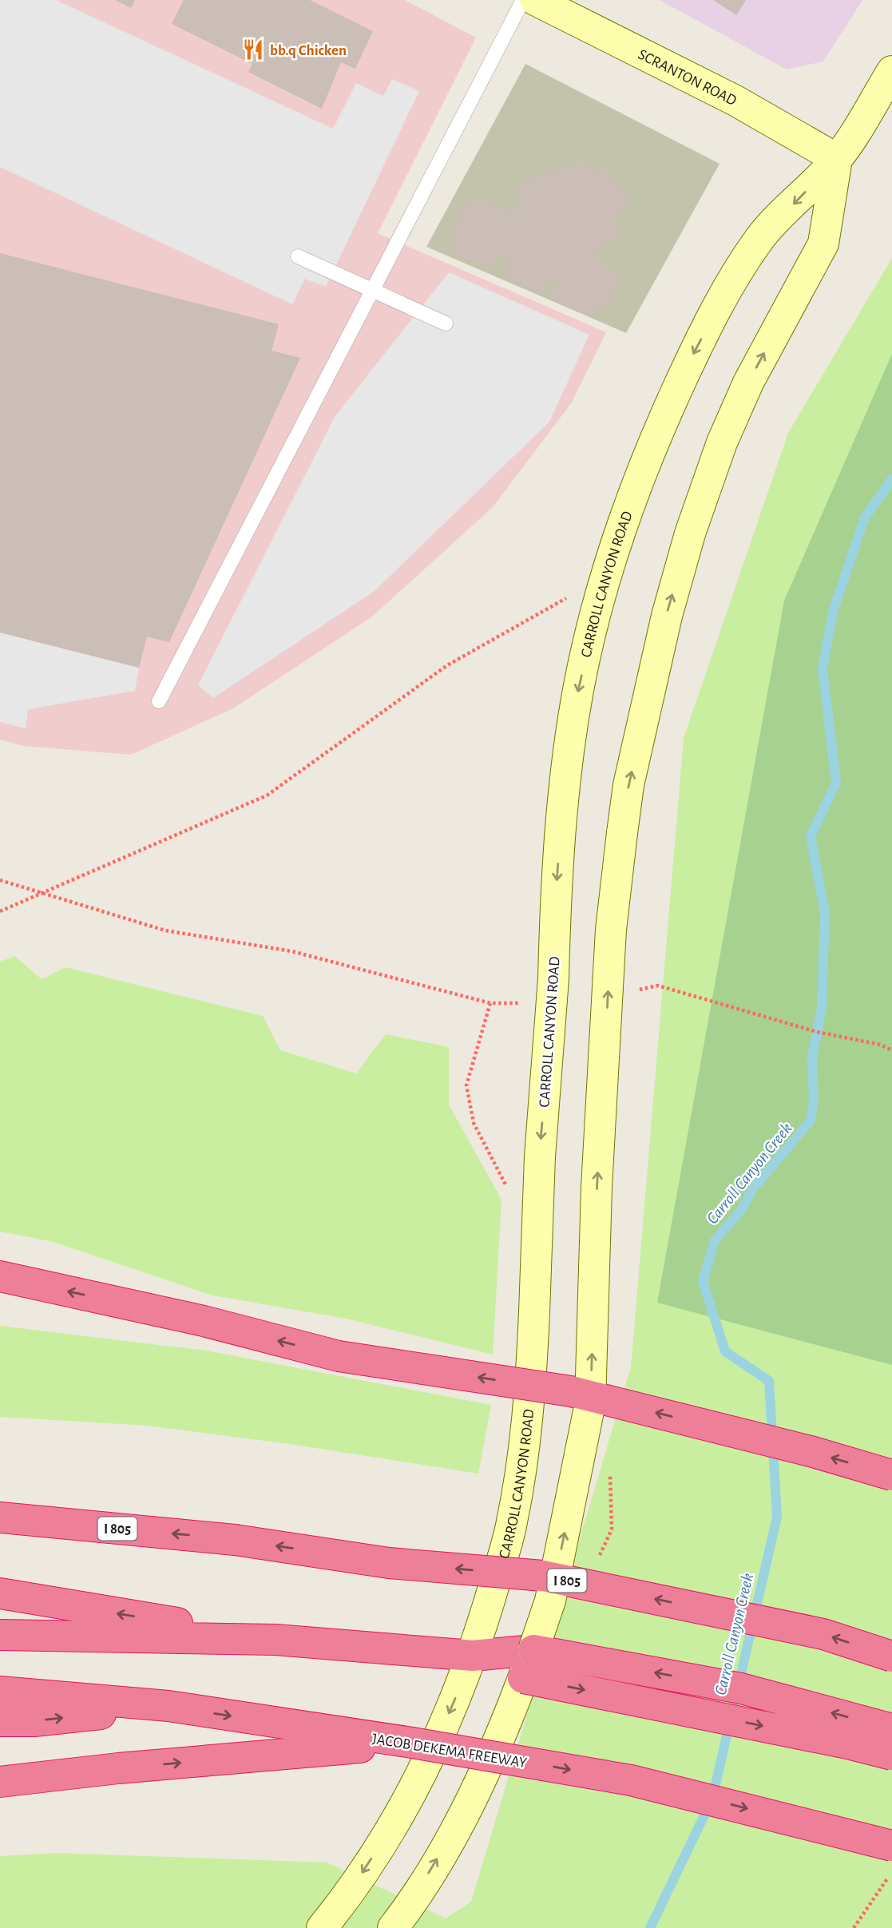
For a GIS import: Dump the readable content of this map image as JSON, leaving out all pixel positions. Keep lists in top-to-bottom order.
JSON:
{
  "streets": {
    "highway": ["I 805", "JACOB DEKEMA FREEWAY"],
    "main road": ["SCRANTON ROAD", "CARROLL CANYON ROAD"]
  },
  "crossings": [
    ["SCRANTON ROAD", "CARROLL CANYON ROAD"]
  ],
  "water": ["Carroll Canyon Creek"],
  "places": {
    "restaurant": ["bb.q Chicken"]
  }
}
